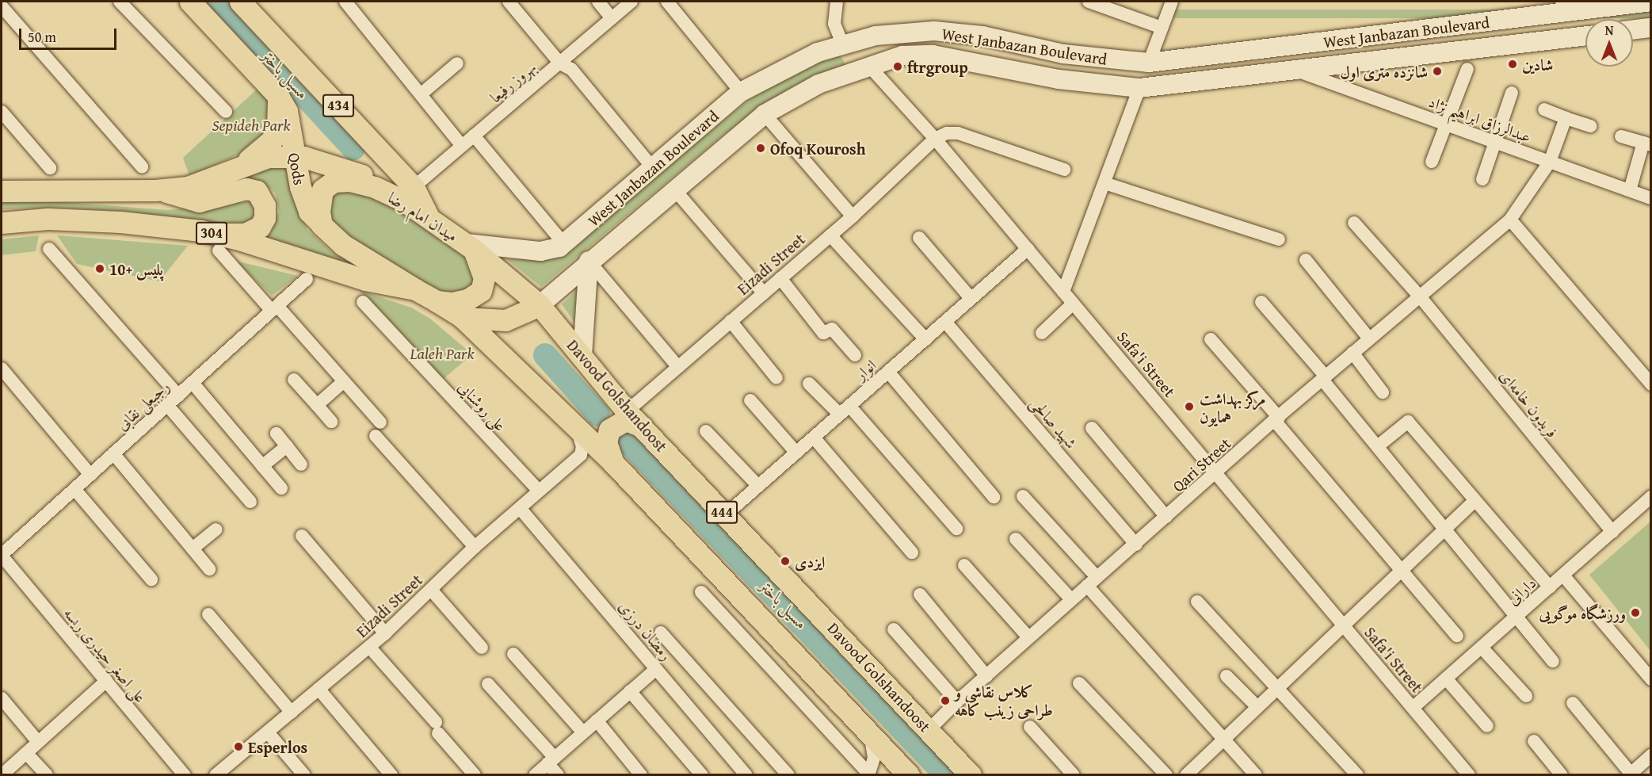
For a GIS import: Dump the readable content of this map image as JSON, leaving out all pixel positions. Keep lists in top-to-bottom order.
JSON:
{
  "streets": {
    "main road": [
      "West Janbazan Boulevard",
      "434",
      "Qods",
      "میدان امام رضا",
      "304",
      "Davood Golshandoost",
      "444"
    ],
    "street": [
      "بهروز رفیعا",
      "عبدالرزاق ابراهیم نژاد",
      "Eizadi Street",
      "Safa'i Street",
      "انوار",
      "فریدون خامه‌ای",
      "رجبعلی نقابی",
      "علی روشنایی",
      "شهید صالحی",
      "Qari Street",
      "دارانی",
      "رمضان درزی",
      "علی اصغر حیدری ریسه"
    ]
  },
  "crossings": [
    ["West Janbazan Boulevard", "عبدالرزاق ابراهیم نژاد"],
    ["West Janbazan Boulevard", "میدان امام رضا"],
    ["West Janbazan Boulevard", "Safa'i Street"],
    ["West Janbazan Boulevard", "Davood Golshandoost"],
    ["بهروز رفیعا", "434"],
    ["434", "میدان امام رضا"],
    ["عبدالرزاق ابراهیم نژاد", "Qari Street"],
    ["Qods", "میدان امام رضا"],
    ["میدان امام رضا", "Davood Golshandoost"],
    ["Eizadi Street", "Safa'i Street"],
    ["Eizadi Street", "Davood Golshandoost"],
    ["Eizadi Street", "علی روشنایی"],
    ["Eizadi Street", "رمضان درزی"],
    ["Safa'i Street", "انوار"],
    ["Safa'i Street", "Qari Street"],
    ["Safa'i Street", "دارانی"],
    ["انوار", "Davood Golshandoost"],
    ["انوار", "شهید صالحی"],
    ["Davood Golshandoost", "Qari Street"],
    ["فریدون خامه‌ای", "Qari Street"],
    ["فریدون خامه‌ای", "دارانی"],
    ["رجبعلی نقابی", "علی اصغر حیدری ریسه"],
    ["شهید صالحی", "Qari Street"]
  ],
  "water": ["مسیل باختر"],
  "parks": ["Sepideh Park", "Laleh Park"],
  "places": [
    "شادین",
    "ftrgroup",
    "شانزده متری اول",
    "Ofoq Kourosh",
    "پلیس +10",
    "مرکز بهداشت همایون",
    "ایزدی",
    "ورزشگاه موگویی",
    "کلاس نقاشی و طراحی زینب کاهه",
    "Esperlos"
  ],
  "scale_bar": "50 m",
  "north": "top"
}
